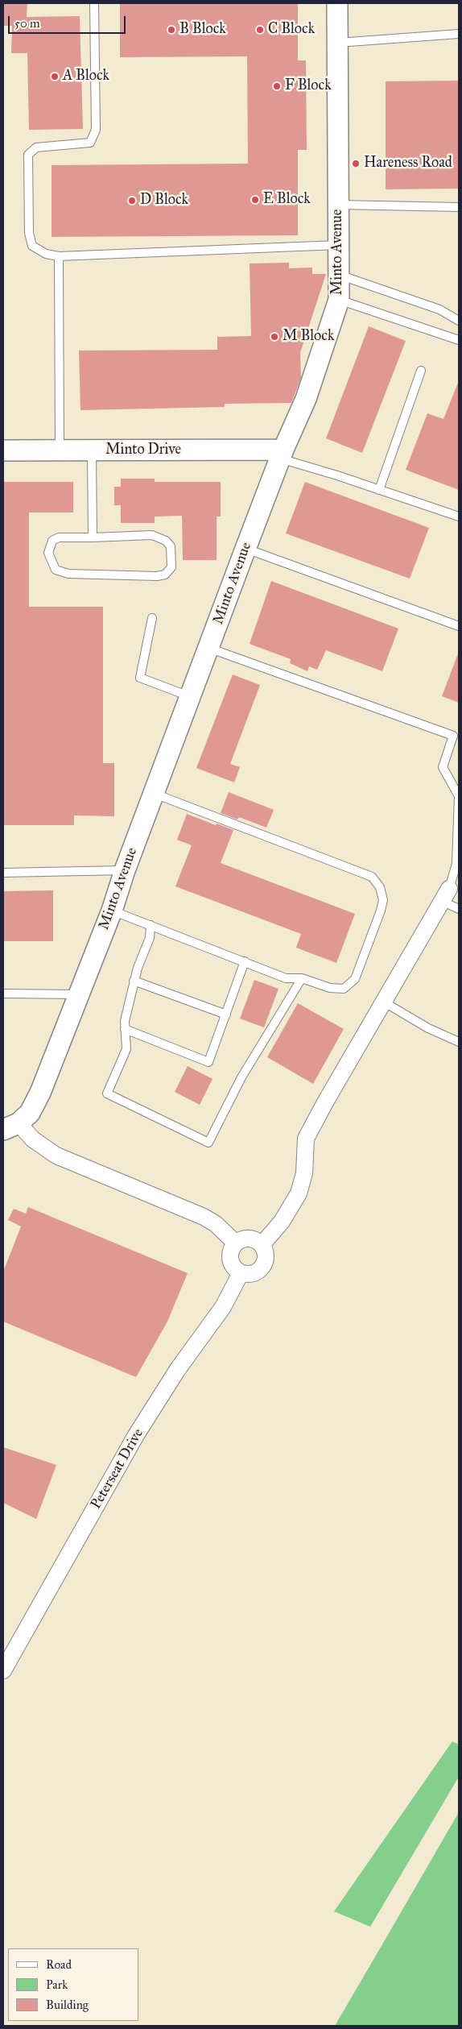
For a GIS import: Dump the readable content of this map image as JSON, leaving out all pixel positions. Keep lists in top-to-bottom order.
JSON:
{
  "streets": {
    "street": ["Minto Avenue", "Minto Drive", "Peterseat Drive"]
  },
  "crossings": [
    ["Minto Avenue", "Minto Drive"]
  ],
  "places": [
    "B Block",
    "C Block",
    "A Block",
    "F Block",
    "Hareness Road",
    "E Block",
    "D Block",
    "M Block"
  ],
  "legend": ["Road", "Park", "Building"],
  "scale_bar": "50 m"
}
